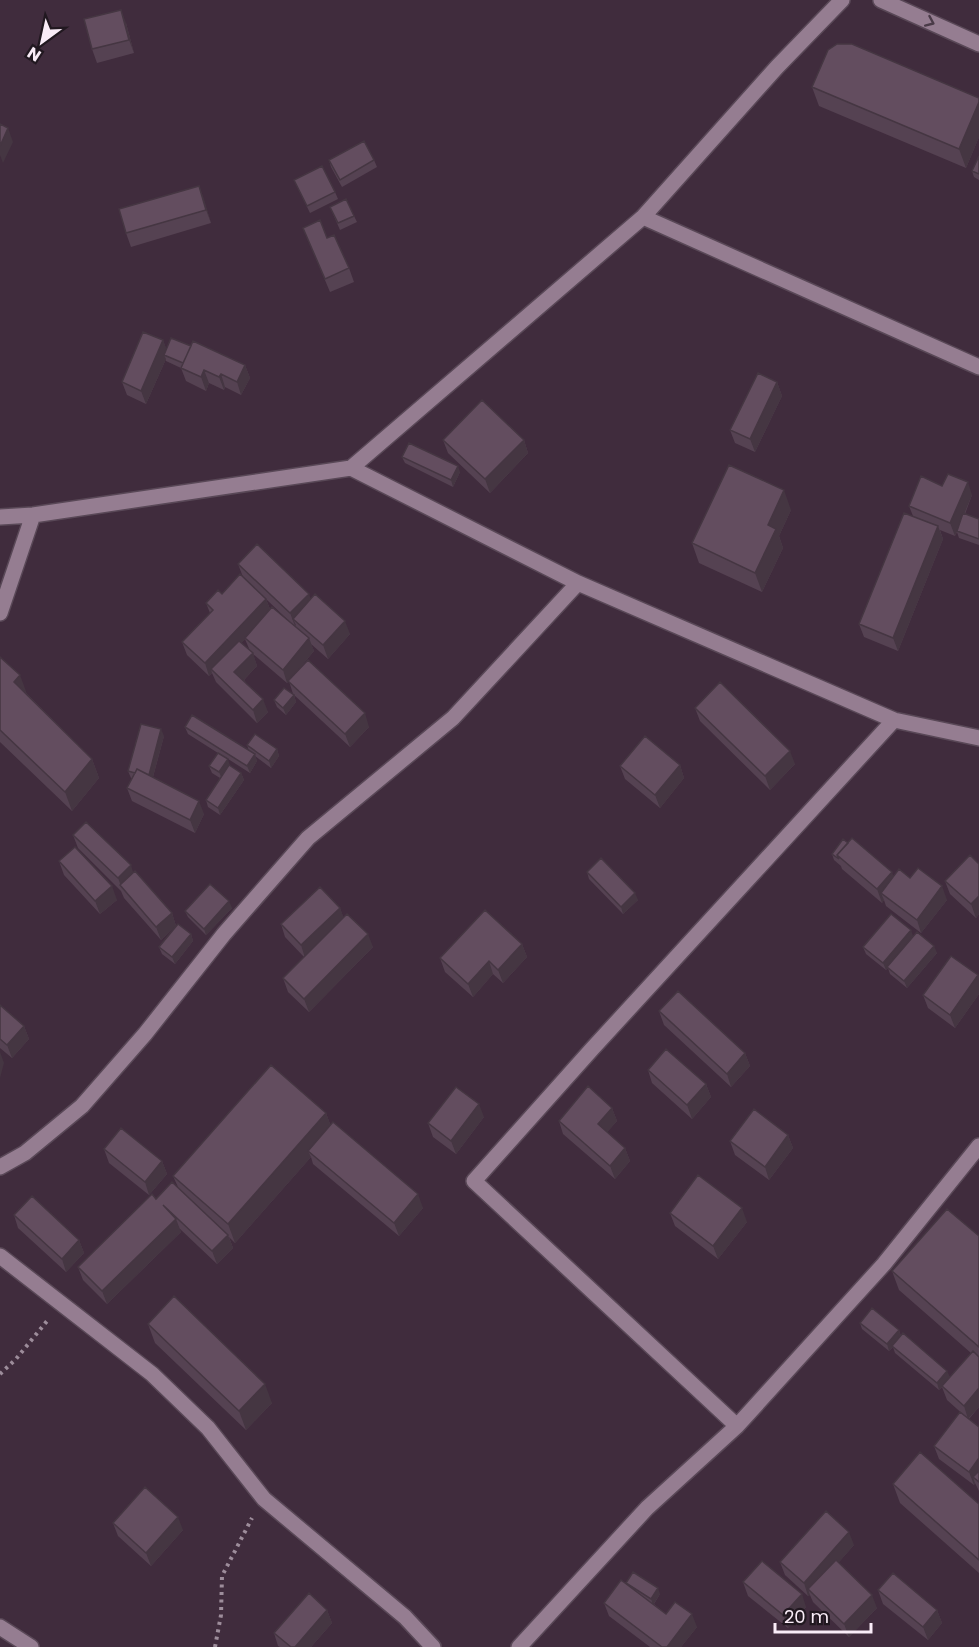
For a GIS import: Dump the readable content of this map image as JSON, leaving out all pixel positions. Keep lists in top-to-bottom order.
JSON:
{
  "scale_bar": "20 m",
  "north": "bottom left"
}
